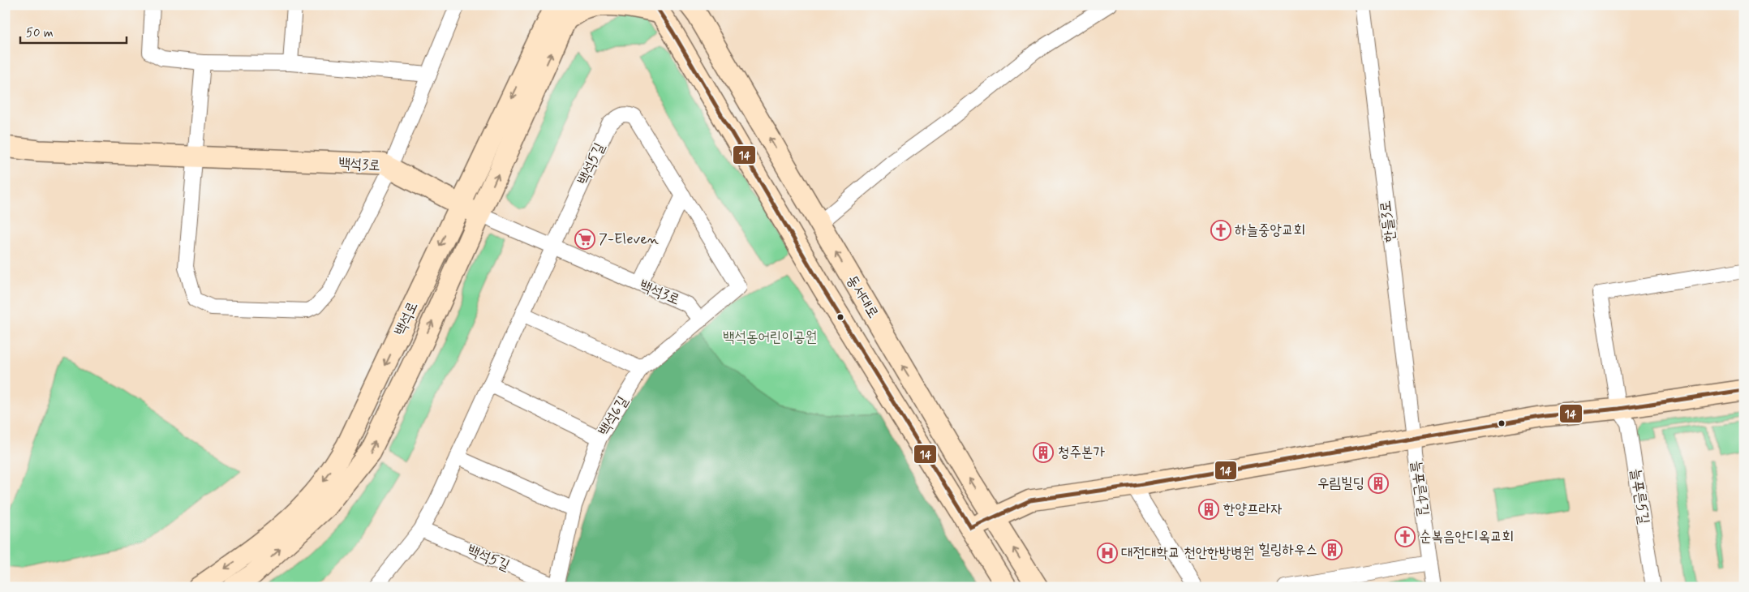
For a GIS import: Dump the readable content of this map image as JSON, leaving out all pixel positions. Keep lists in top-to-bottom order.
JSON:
{
  "streets": {
    "main road": ["백석3로", "동서대로", "백석로"],
    "street": [
      "백석5길",
      "한들3로",
      "백석6길",
      "늘푸른4길",
      "늘푸른5길"
    ]
  },
  "crossings": [
    ["백석5길", "백석3로"],
    ["백석5길", "백석6길"],
    ["백석3로", "백석로"],
    ["백석3로", "백석6길"],
    ["한들3로", "늘푸른4길"]
  ],
  "parks": ["백석동어린이공원"],
  "places": {
    "church": ["하늘중앙교회", "순복음안디옥교회"],
    "supermarket": ["7-Eleven"],
    "building": [
      "청주본가",
      "우림빌딩",
      "한양프라자",
      "힐링하우스"
    ],
    "hospital": ["대전대학교 천안한방병원"]
  },
  "lines": ["transit line 14"],
  "scale_bar": "50 m"
}
